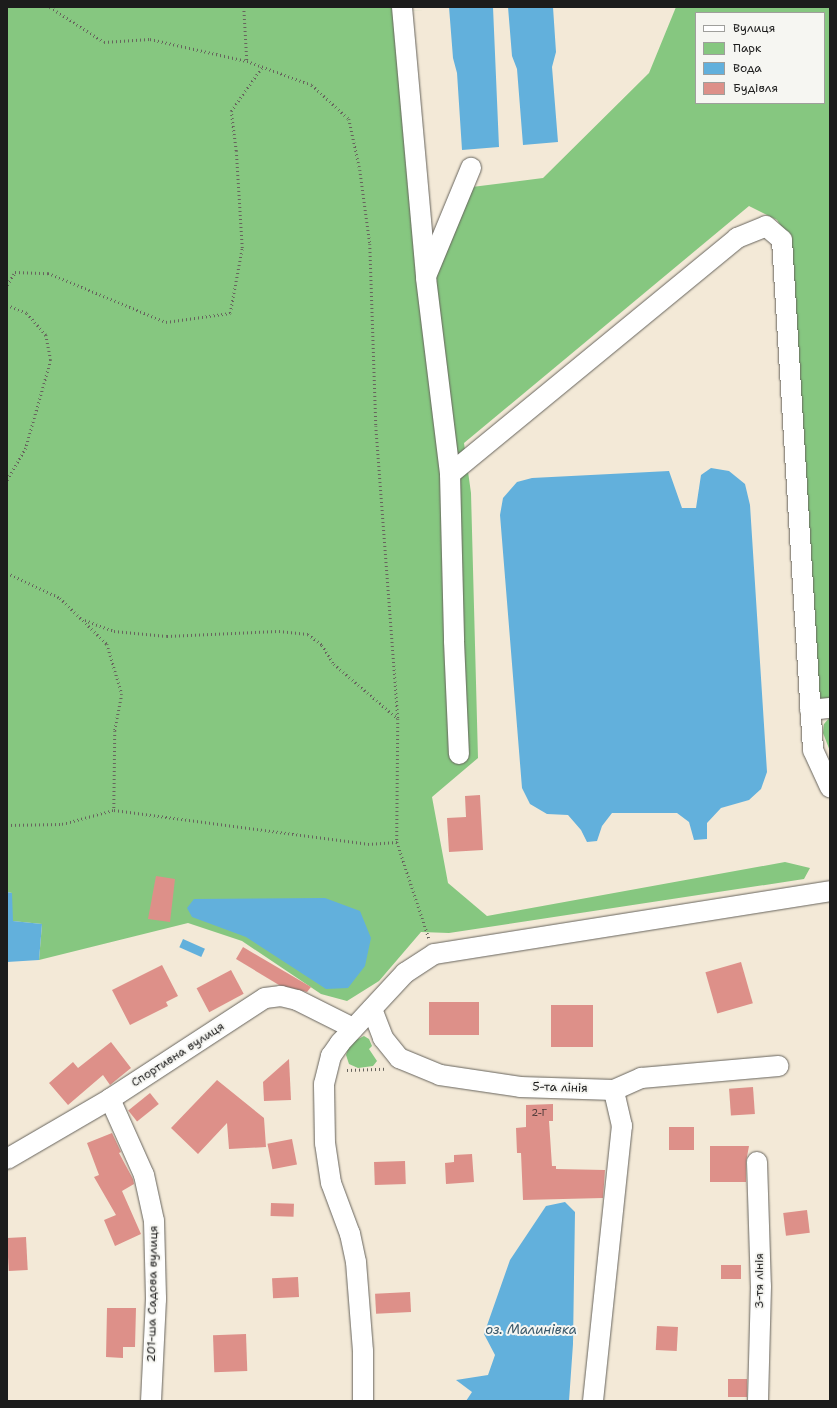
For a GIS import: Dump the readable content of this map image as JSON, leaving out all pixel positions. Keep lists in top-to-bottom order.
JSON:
{
  "streets": {
    "street": [
      "Спортивна вулиця",
      "5-та лінія",
      "3-тя лінія",
      "201-ша Садова вулиця"
    ]
  },
  "crossings": [
    ["Спортивна вулиця", "201-ша Садова вулиця"]
  ],
  "water": ["оз. Малинівка"],
  "house_numbers": ["2-Г"],
  "legend": [
    "Вулиця",
    "Парк",
    "Вода",
    "Будівля"
  ]
}
